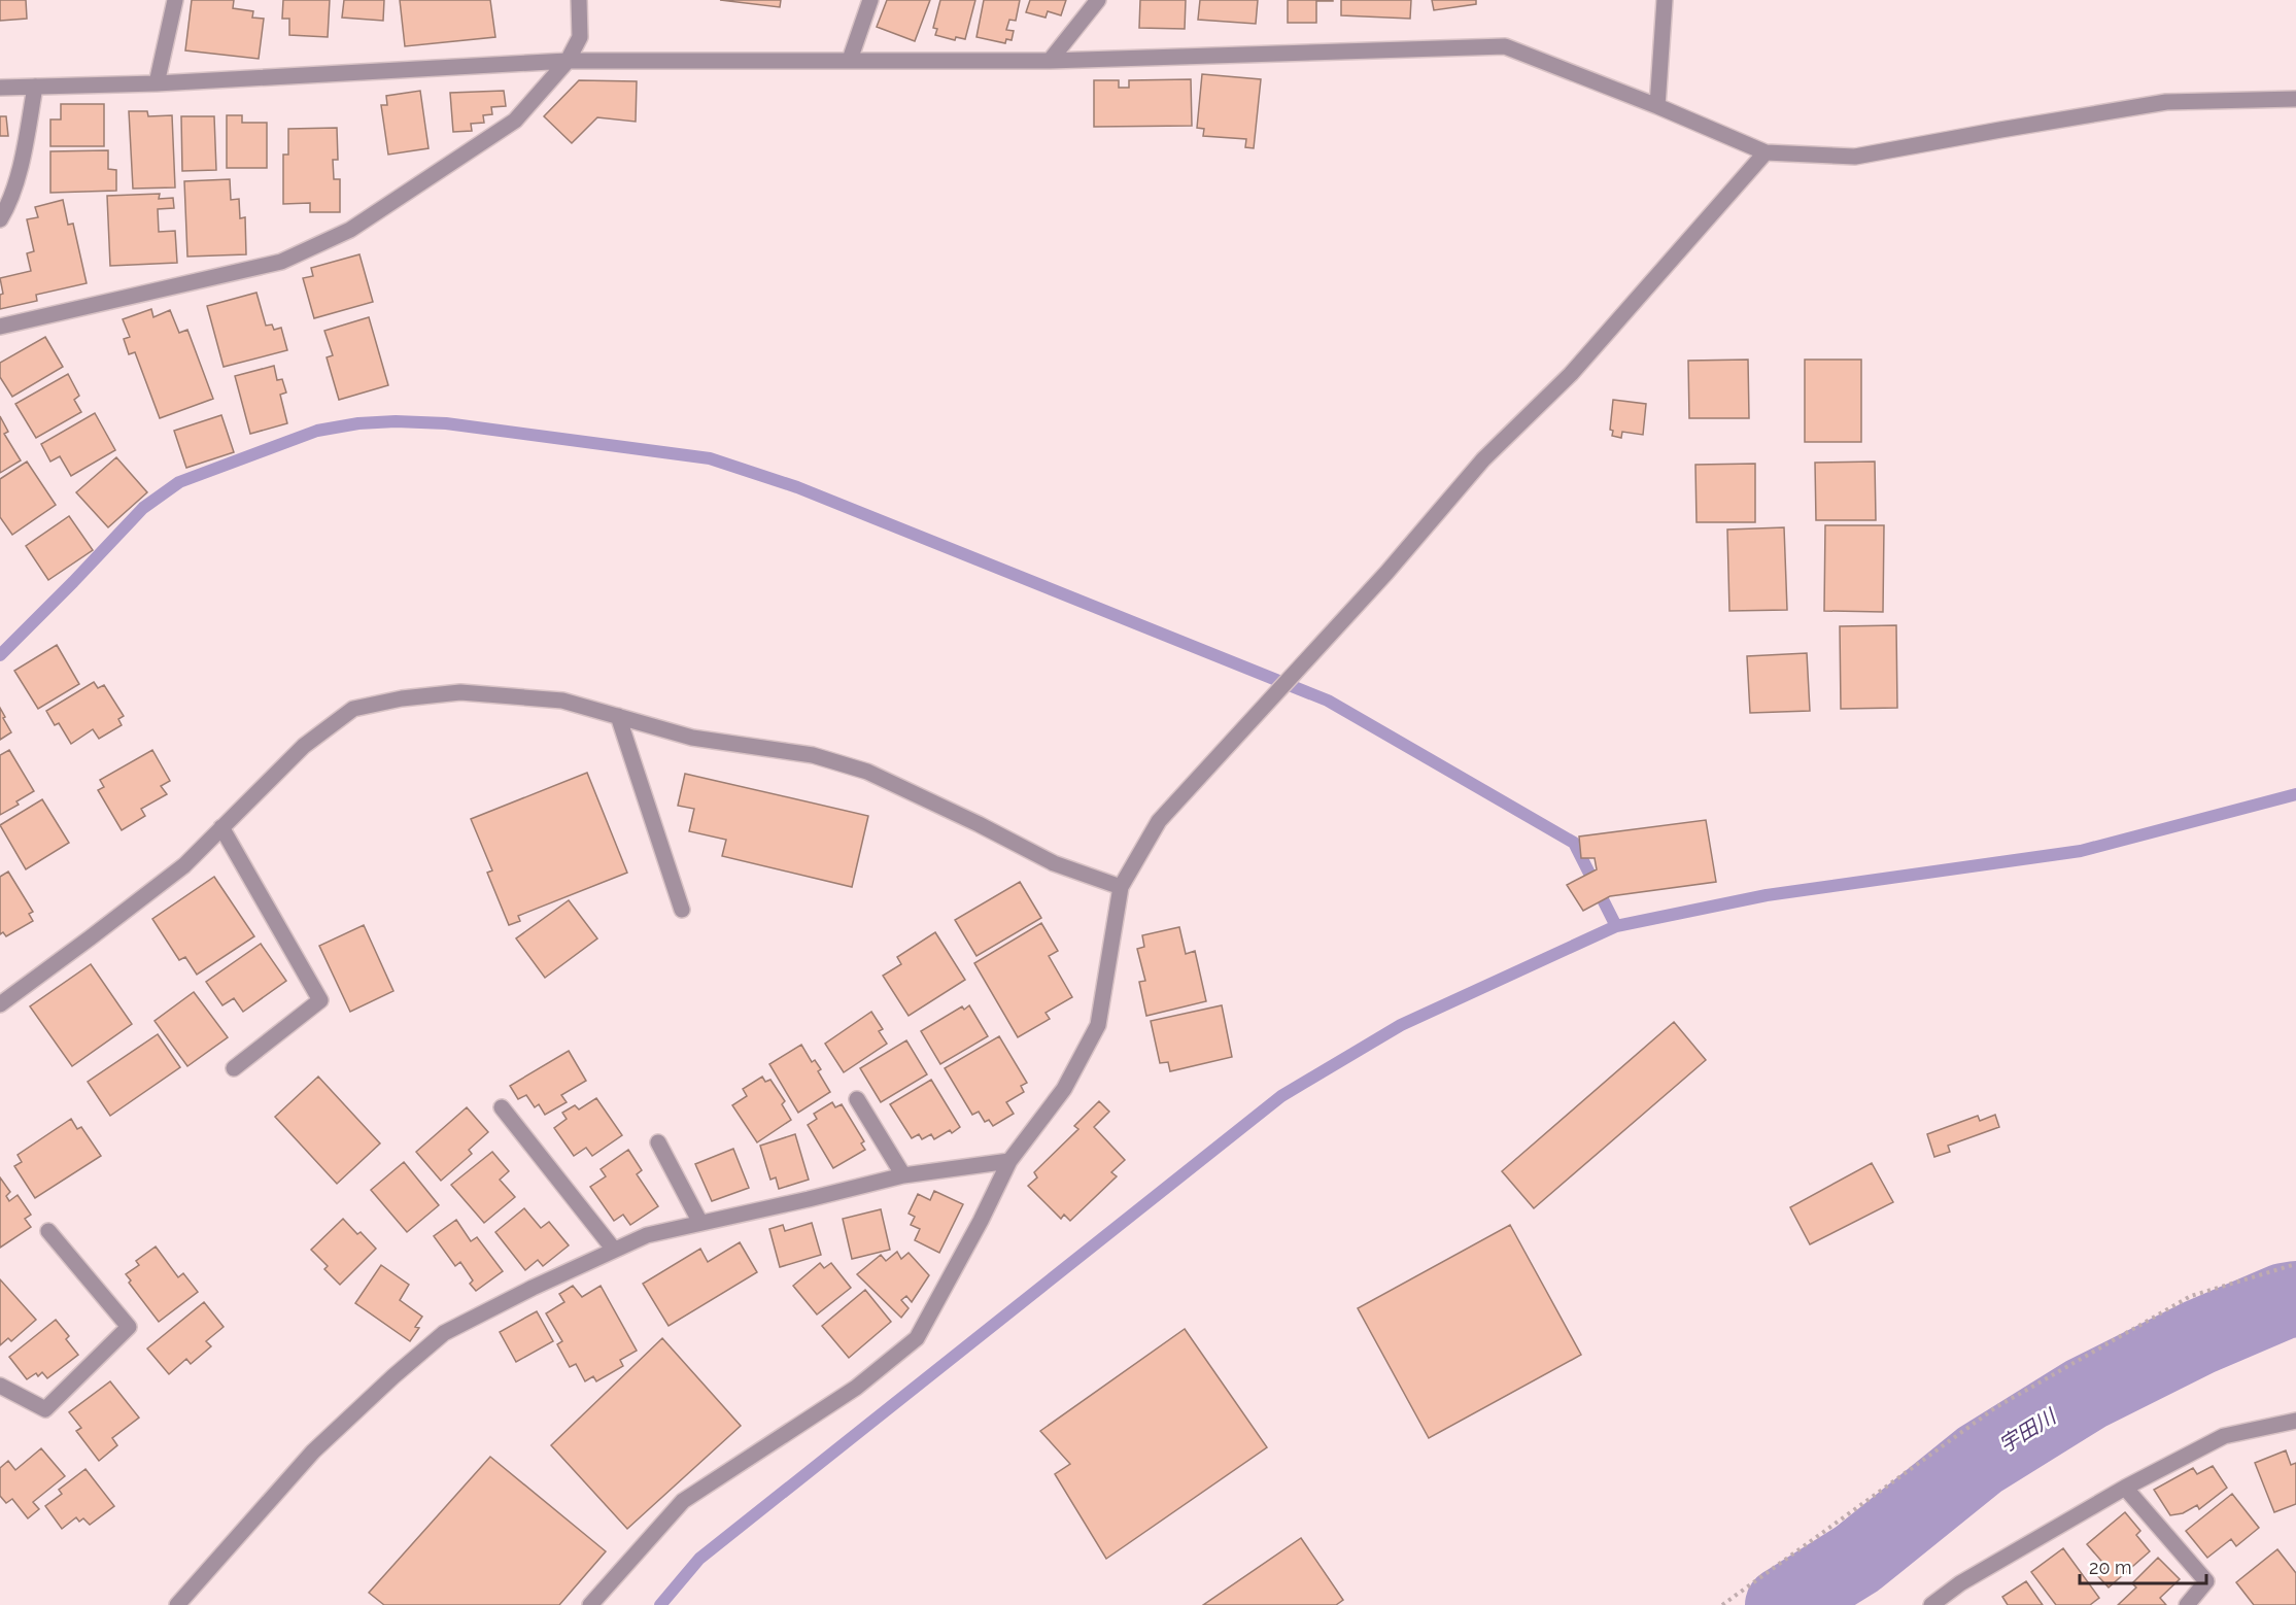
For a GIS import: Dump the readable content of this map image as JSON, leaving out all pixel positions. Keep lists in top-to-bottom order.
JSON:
{
  "water": ["宇田川"],
  "scale_bar": "20 m"
}
